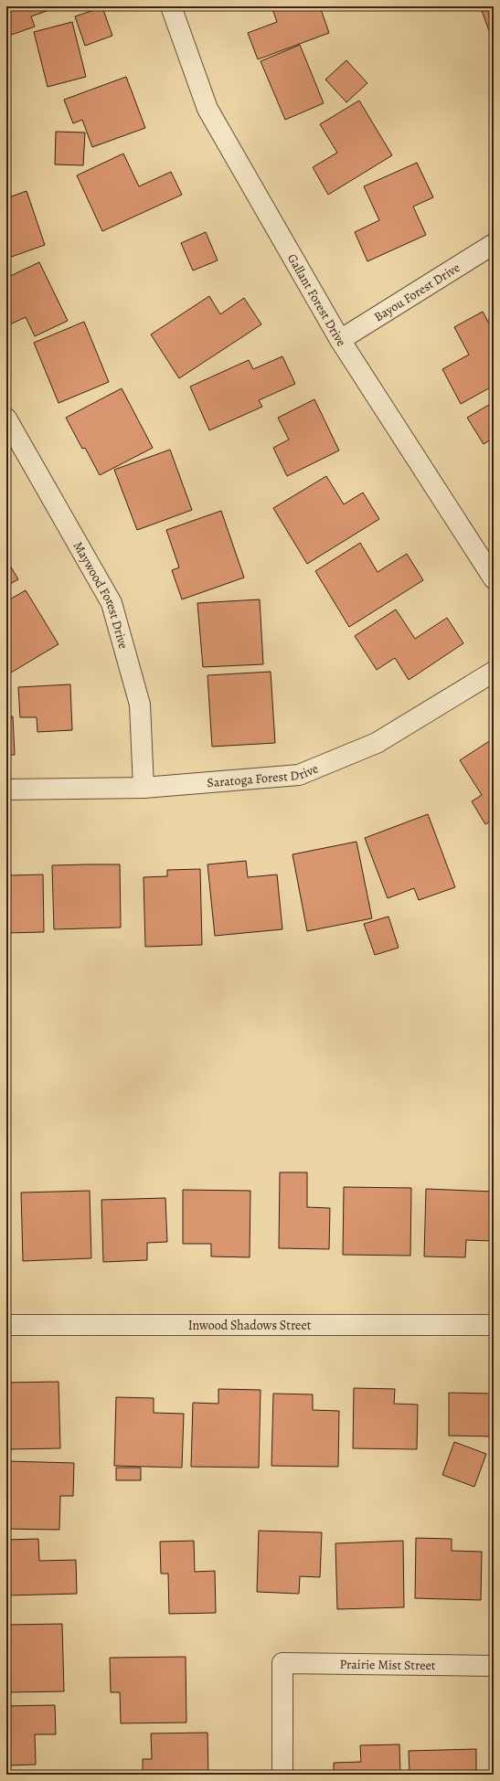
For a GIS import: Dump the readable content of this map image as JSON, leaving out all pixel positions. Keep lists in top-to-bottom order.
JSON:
{
  "streets": {
    "street": [
      "Bayou Forest Drive",
      "Gallant Forest Drive",
      "Maywood Forest Drive",
      "Saratoga Forest Drive",
      "Inwood Shadows Street",
      "Prairie Mist Street"
    ]
  },
  "crossings": [
    ["Bayou Forest Drive", "Gallant Forest Drive"],
    ["Maywood Forest Drive", "Saratoga Forest Drive"]
  ]
}
